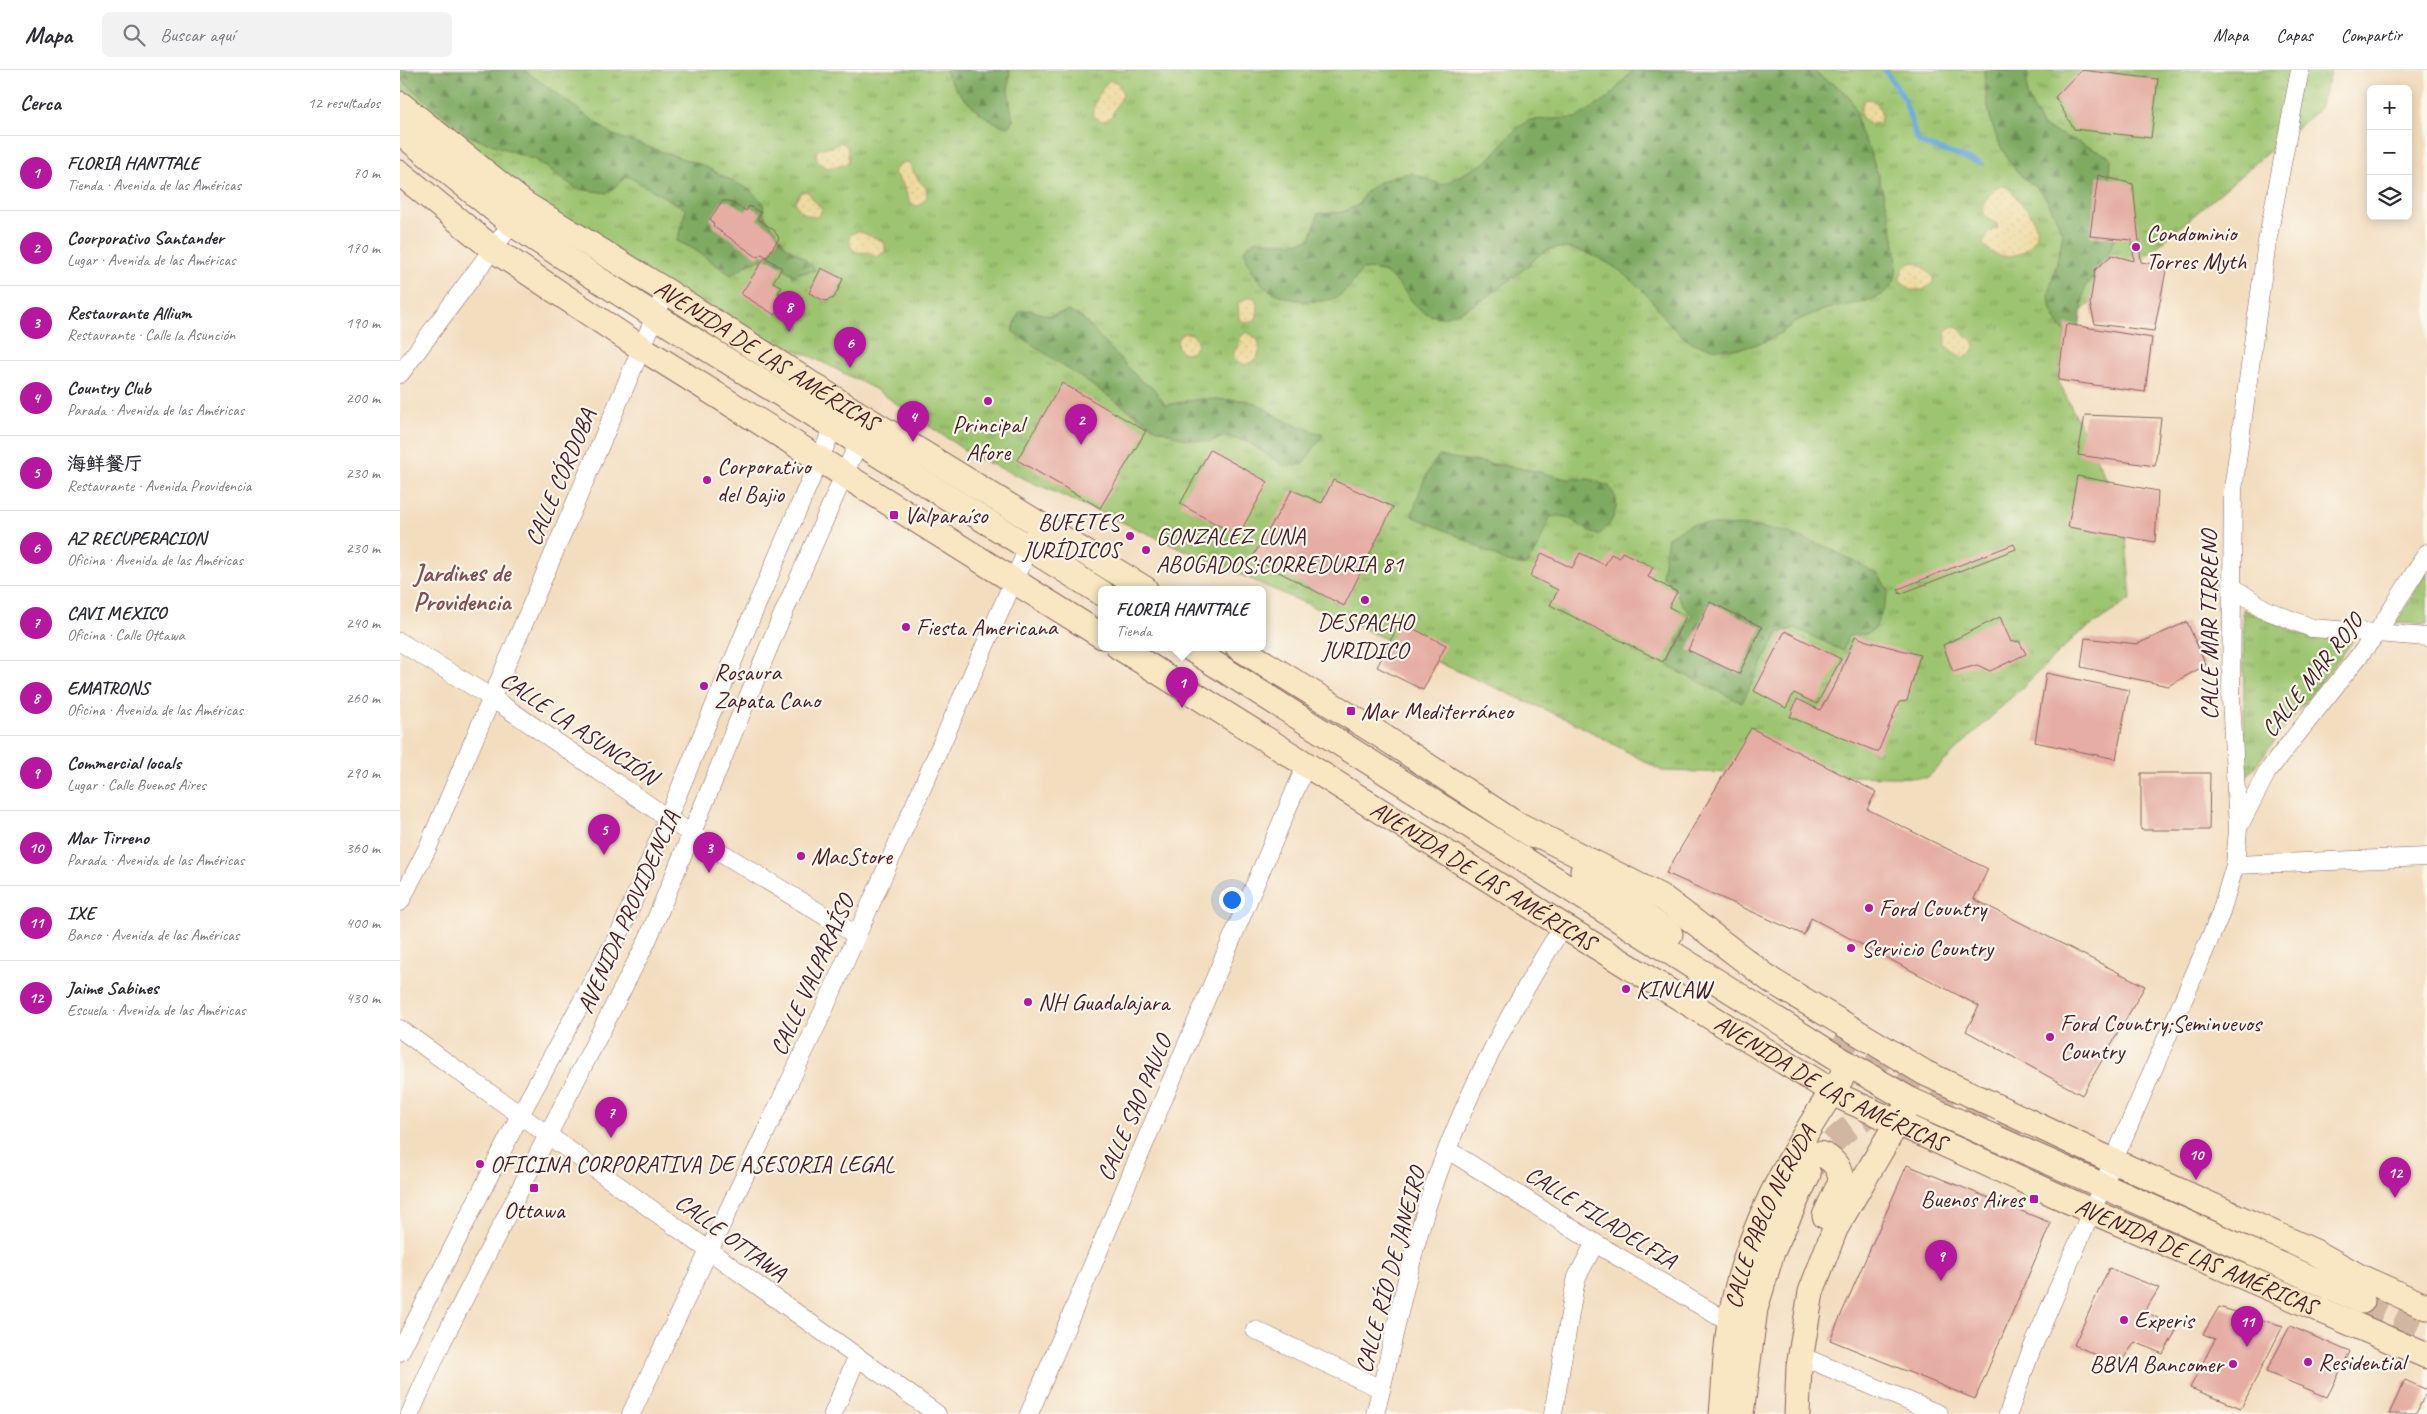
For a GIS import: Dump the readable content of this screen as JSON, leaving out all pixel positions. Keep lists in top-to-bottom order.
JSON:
{
  "streets": {
    "main road": ["AVENIDA DE LAS AMÉRICAS", "CALLE PABLO NERUDA"],
    "street": [
      "CALLE CÓRDOBA",
      "CALLE MAR TIRRENO",
      "CALLE MAR ROJO",
      "CALLE LA ASUNCIÓN",
      "AVENIDA PROVIDENCIA",
      "CALLE VALPARAÍSO",
      "CALLE SAO PAULO",
      "CALLE FILADELFIA",
      "CALLE OTTAWA",
      "CALLE RÍO DE JANEIRO"
    ]
  },
  "crossings": [
    ["AVENIDA DE LAS AMÉRICAS", "CALLE CÓRDOBA"],
    ["AVENIDA DE LAS AMÉRICAS", "CALLE MAR TIRRENO"],
    ["AVENIDA DE LAS AMÉRICAS", "AVENIDA PROVIDENCIA"],
    ["AVENIDA DE LAS AMÉRICAS", "CALLE VALPARAÍSO"],
    ["AVENIDA DE LAS AMÉRICAS", "CALLE SAO PAULO"],
    ["AVENIDA DE LAS AMÉRICAS", "CALLE PABLO NERUDA"],
    ["AVENIDA DE LAS AMÉRICAS", "CALLE RÍO DE JANEIRO"],
    ["CALLE CÓRDOBA", "CALLE LA ASUNCIÓN"],
    ["CALLE MAR TIRRENO", "CALLE MAR ROJO"],
    ["CALLE LA ASUNCIÓN", "AVENIDA PROVIDENCIA"],
    ["CALLE LA ASUNCIÓN", "CALLE VALPARAÍSO"],
    ["AVENIDA PROVIDENCIA", "CALLE OTTAWA"],
    ["CALLE VALPARAÍSO", "CALLE OTTAWA"],
    ["CALLE FILADELFIA", "CALLE PABLO NERUDA"],
    ["CALLE FILADELFIA", "CALLE RÍO DE JANEIRO"]
  ],
  "districts": ["Jardines de Providencia"],
  "places": {
    "other": [
      "Condominio Torres Myth",
      "Principal Afore",
      "Corporativo del Bajio",
      "BUFETES JURÍDICOS",
      "GONZALEZ LUNA ABOGADOS;CORREDURIA 81",
      "DESPACHO JURIDICO",
      "Fiesta Americana",
      "Rosaura Zapata Cano",
      "MacStore",
      "Ford Country",
      "Servicio Country",
      "KINLAW",
      "NH Guadalajara",
      "Ford Country;Seminuevos Country",
      "OFICINA CORPORATIVA DE ASESORIA LEGAL",
      "Experis",
      "Residential",
      "BBVA Bancomer"
    ],
    "transit": [
      "Valparaíso",
      "Mar Mediterráneo",
      "Ottawa",
      "Buenos Aires"
    ]
  },
  "page": {
    "header": "Mapa",
    "search": "Buscar aquí",
    "nav": ["Mapa", "Capas", "Compartir"],
    "heading": ["Cerca", "12 resultados"],
    "map_buttons": ["+", "−"],
    "list": [
      {
        "mark": "1",
        "name": "FLORIA HANTTALE",
        "note": "Tienda · Avenida de las Américas",
        "value": "70 m"
      },
      {
        "mark": "2",
        "name": "Coorporativo Santander",
        "note": "Lugar · Avenida de las Américas",
        "value": "170 m"
      },
      {
        "mark": "3",
        "name": "Restaurante Allium",
        "note": "Restaurante · Calle la Asunción",
        "value": "190 m"
      },
      {
        "mark": "4",
        "name": "Country Club",
        "note": "Parada · Avenida de las Américas",
        "value": "200 m"
      },
      {
        "mark": "5",
        "name": "海鲜餐厅",
        "note": "Restaurante · Avenida Providencia",
        "value": "230 m"
      },
      {
        "mark": "6",
        "name": "AZ RECUPERACION",
        "note": "Oficina · Avenida de las Américas",
        "value": "230 m"
      },
      {
        "mark": "7",
        "name": "CAVI MEXICO",
        "note": "Oficina · Calle Ottawa",
        "value": "240 m"
      },
      {
        "mark": "8",
        "name": "EMATRONS",
        "note": "Oficina · Avenida de las Américas",
        "value": "260 m"
      },
      {
        "mark": "9",
        "name": "Commercial locals",
        "note": "Lugar · Calle Buenos Aires",
        "value": "290 m"
      },
      {
        "mark": "10",
        "name": "Mar Tirreno",
        "note": "Parada · Avenida de las Américas",
        "value": "360 m"
      },
      {
        "mark": "11",
        "name": "IXE",
        "note": "Banco · Avenida de las Américas",
        "value": "400 m"
      },
      {
        "mark": "12",
        "name": "Jaime Sabines",
        "note": "Escuela · Avenida de las Américas",
        "value": "430 m"
      }
    ],
    "pins": [
      "8",
      "6",
      "4",
      "2",
      "1",
      "5",
      "3",
      "7",
      "10",
      "12",
      "9",
      "11"
    ],
    "popup": ["FLORIA HANTTALE", "Tienda"]
  }
}
